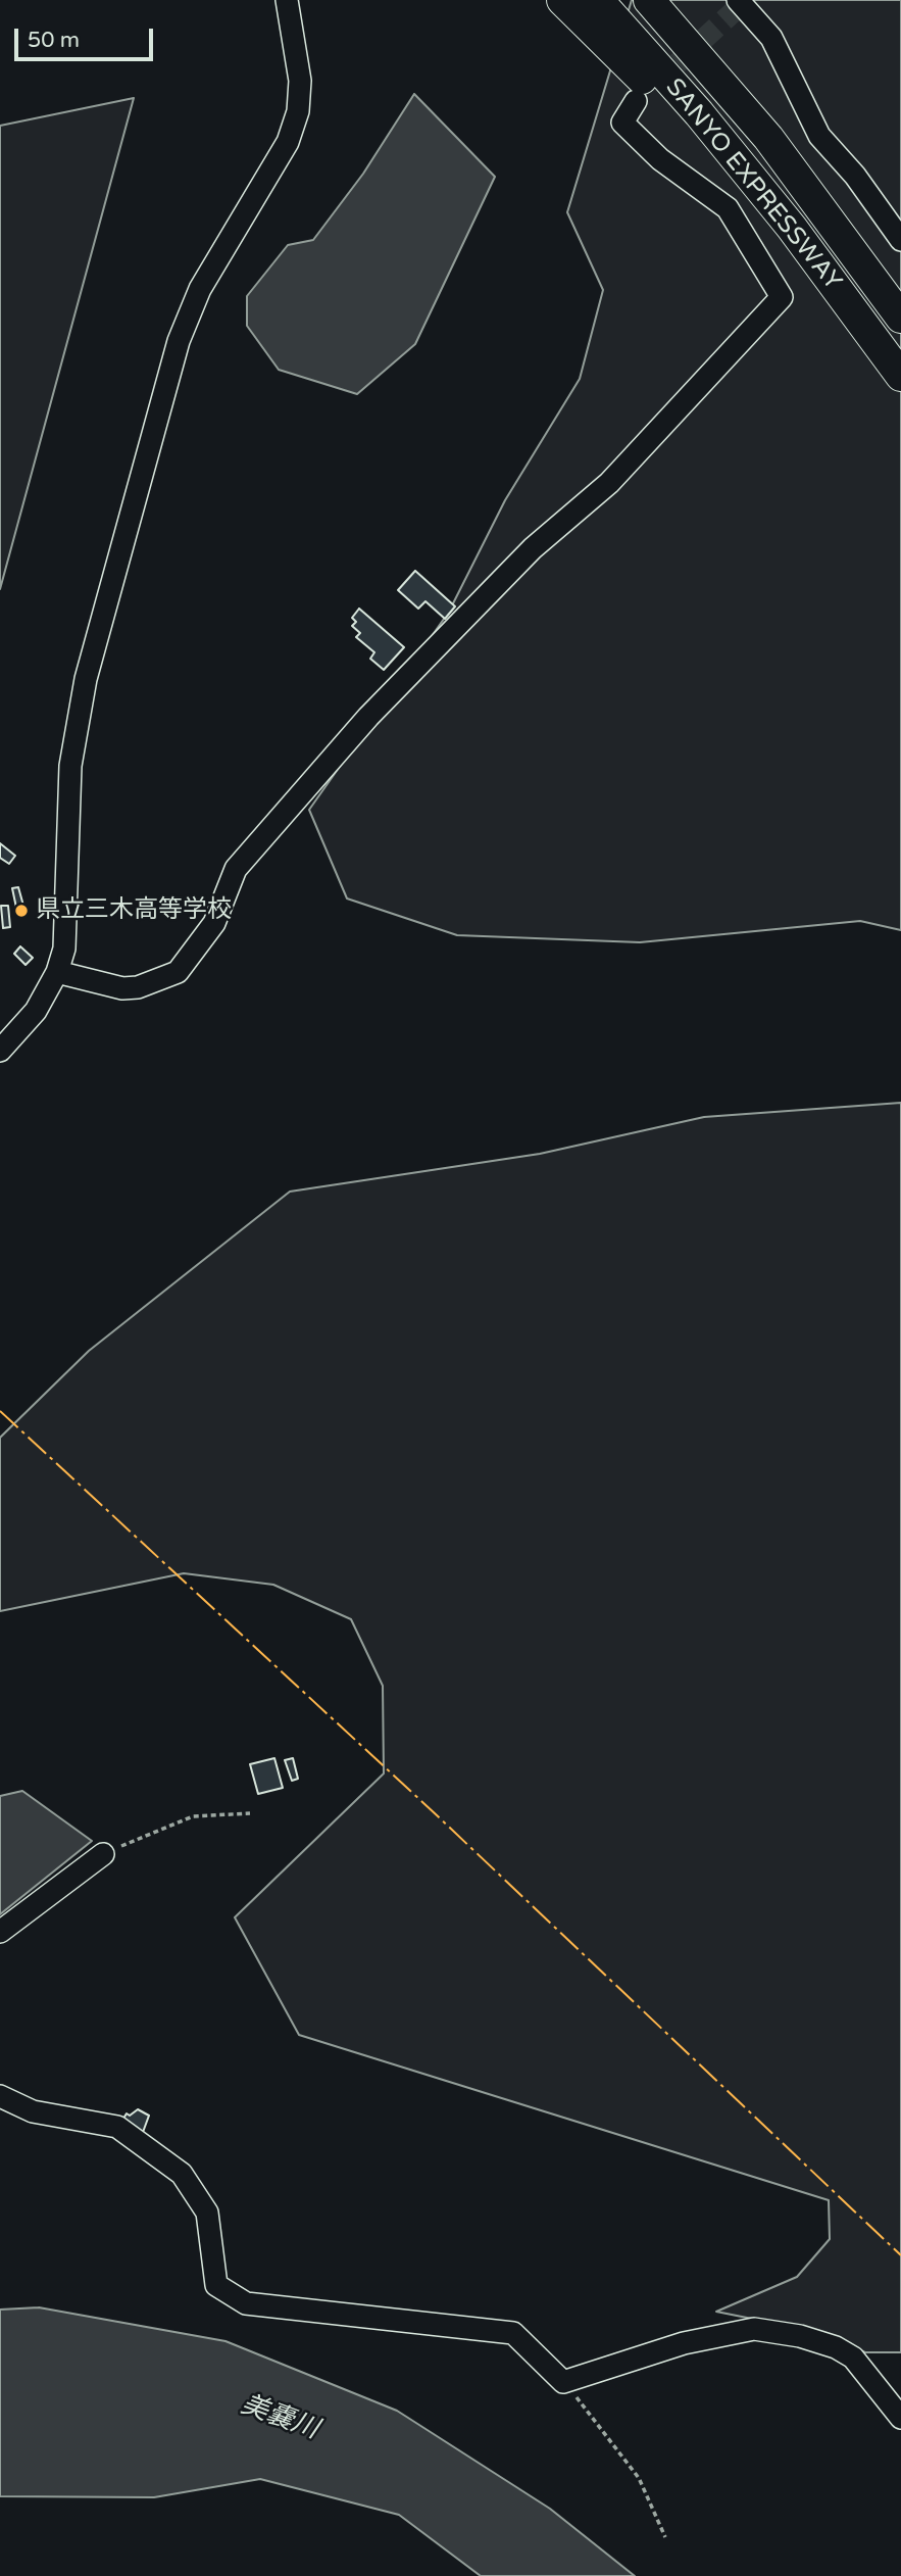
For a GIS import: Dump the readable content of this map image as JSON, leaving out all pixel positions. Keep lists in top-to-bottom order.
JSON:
{
  "streets": {
    "highway": ["SANYO EXPRESSWAY"]
  },
  "water": ["美嚢川"],
  "places": ["県立三木高等学校"],
  "scale_bar": "50 m"
}
